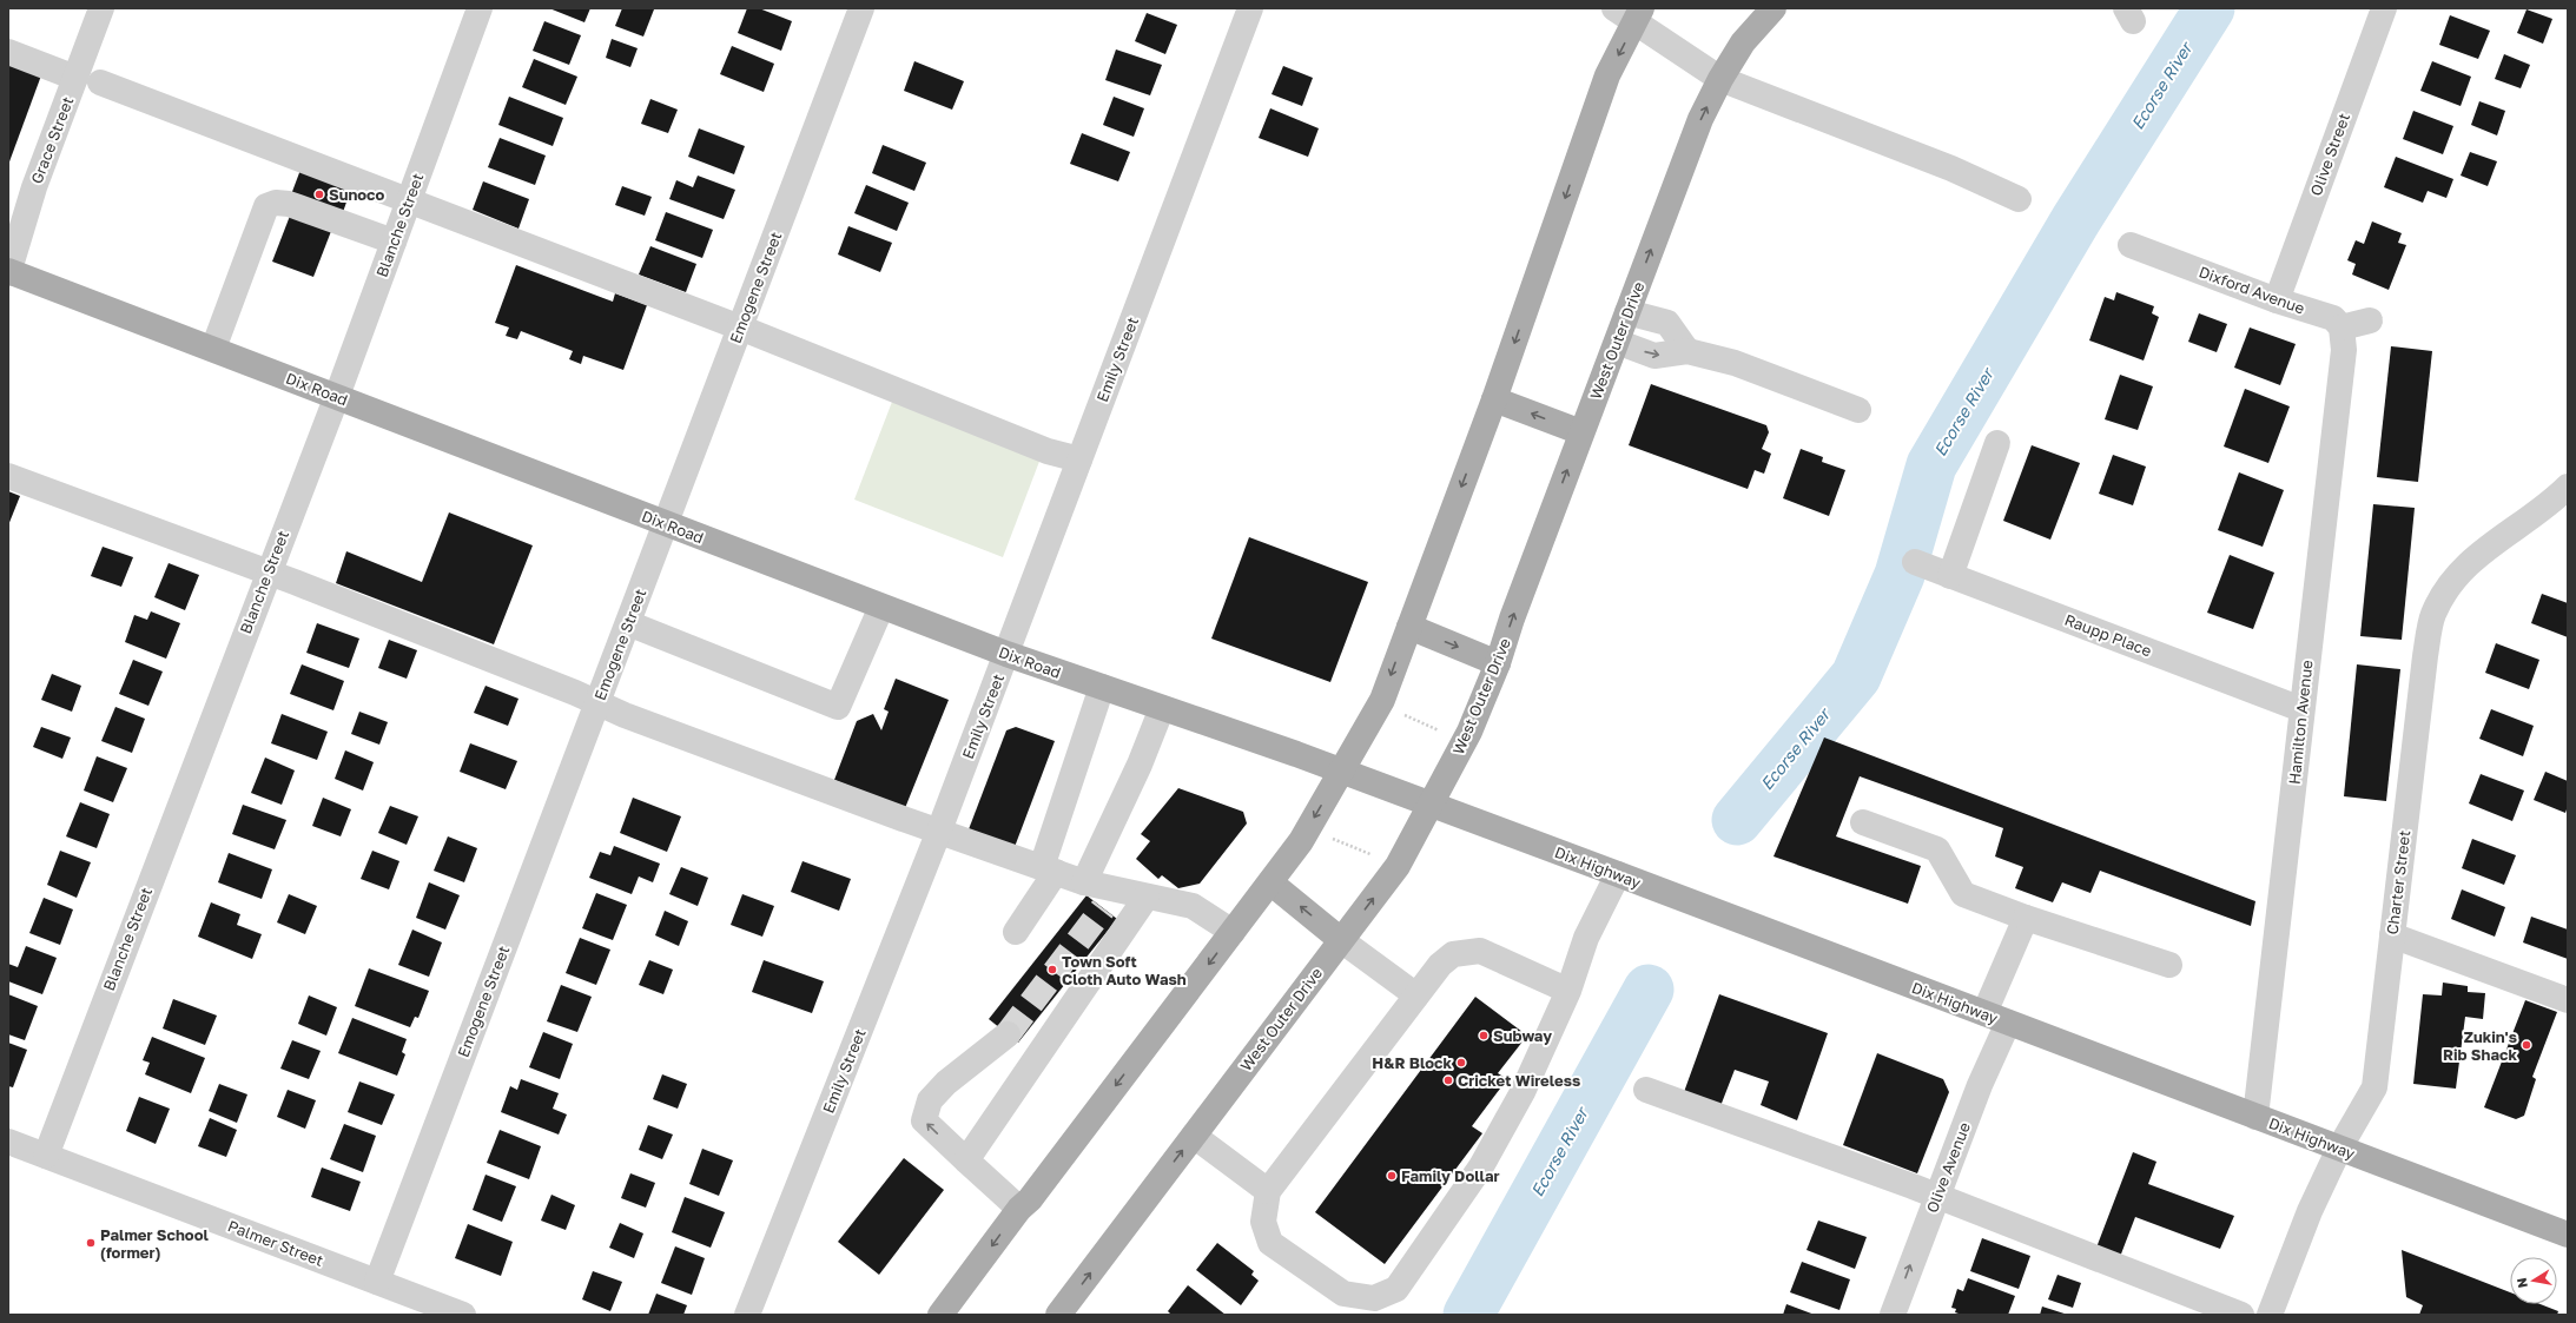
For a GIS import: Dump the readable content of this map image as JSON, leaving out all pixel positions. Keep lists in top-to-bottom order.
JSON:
{
  "streets": {
    "main road": ["West Outer Drive", "Dix Road", "Dix Highway"],
    "street": [
      "Grace Street",
      "Olive Street",
      "Blanche Street",
      "Emogene Street",
      "Dixford Avenue",
      "Emily Street",
      "Raupp Place",
      "Hamilton Avenue",
      "Charter Street",
      "Olive Avenue",
      "Palmer Street"
    ]
  },
  "crossings": [
    ["Grace Street", "Dix Road"],
    ["Olive Street", "Dixford Avenue"],
    ["Blanche Street", "Dix Road"],
    ["Blanche Street", "Palmer Street"],
    ["Emogene Street", "Dix Road"],
    ["Emogene Street", "Palmer Street"],
    ["Dixford Avenue", "Hamilton Avenue"],
    ["West Outer Drive", "Dix Highway"],
    ["Emily Street", "Dix Road"],
    ["Dix Road", "Dix Highway"],
    ["Raupp Place", "Hamilton Avenue"],
    ["Hamilton Avenue", "Dix Highway"],
    ["Dix Highway", "Charter Street"],
    ["Dix Highway", "Olive Avenue"]
  ],
  "water": ["Ecorse River"],
  "places": [
    "Sunoco",
    "Town Soft Cloth Auto Wash",
    "Subway",
    "Zukin's Rib Shack",
    "H&R Block",
    "Cricket Wireless",
    "Family Dollar",
    "Palmer School (former)"
  ],
  "north": "left"
}
